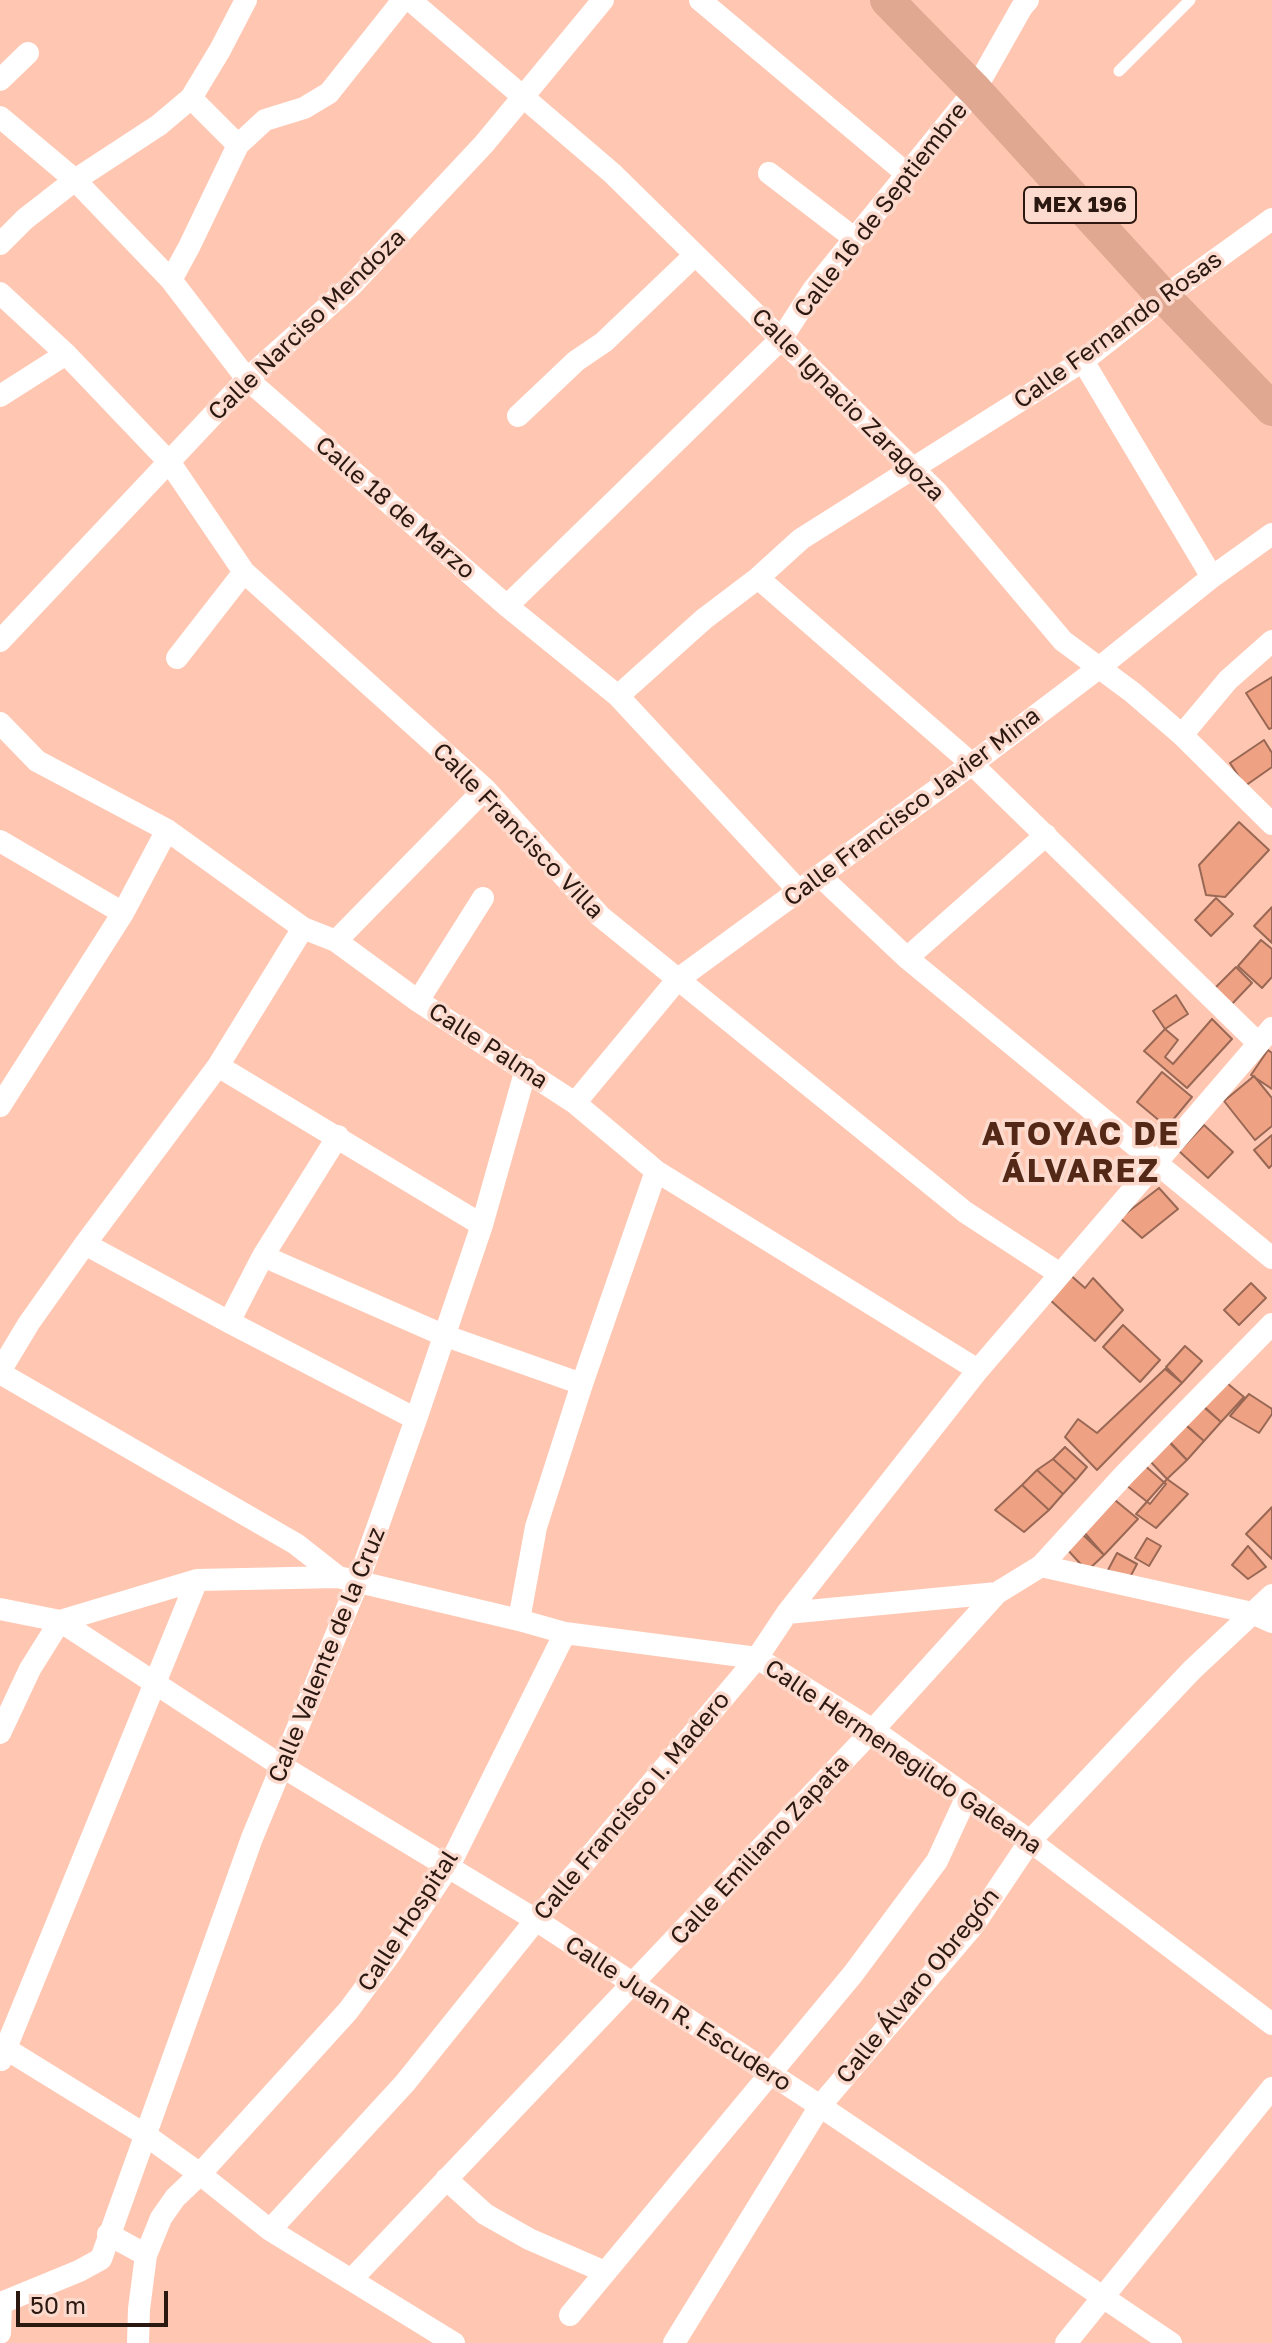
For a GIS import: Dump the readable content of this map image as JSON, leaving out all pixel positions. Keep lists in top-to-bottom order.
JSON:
{
  "streets": {
    "main road": ["MEX 196"],
    "street": [
      "Calle 16 de Septiembre",
      "Calle Narciso Mendoza",
      "Calle Fernando Rosas",
      "Calle Ignacio Zaragoza",
      "Calle 18 de Marzo",
      "Calle Francisco Javier Mina",
      "Calle Francisco Villa",
      "Calle Palma",
      "Calle Valente de la Cruz",
      "Calle Hermenegildo Galeana",
      "Calle Francisco I. Madero",
      "Calle Emiliano Zapata",
      "Calle Hospital",
      "Calle Álvaro Obregón",
      "Calle Juan R. Escudero"
    ]
  },
  "crossings": [
    ["MEX 196", "Calle 16 de Septiembre"],
    ["MEX 196", "Calle Fernando Rosas"],
    ["Calle 16 de Septiembre", "Calle Ignacio Zaragoza"],
    ["Calle 16 de Septiembre", "Calle 18 de Marzo"],
    ["Calle Narciso Mendoza", "Calle Ignacio Zaragoza"],
    ["Calle Narciso Mendoza", "Calle 18 de Marzo"],
    ["Calle Narciso Mendoza", "Calle Francisco Villa"],
    ["Calle Fernando Rosas", "Calle Ignacio Zaragoza"],
    ["Calle Fernando Rosas", "Calle 18 de Marzo"],
    ["Calle Ignacio Zaragoza", "Calle Francisco Javier Mina"],
    ["Calle 18 de Marzo", "Calle Francisco Javier Mina"],
    ["Calle Francisco Javier Mina", "Calle Francisco Villa"],
    ["Calle Francisco Javier Mina", "Calle Palma"],
    ["Calle Francisco Villa", "Calle Francisco I. Madero"],
    ["Calle Palma", "Calle Valente de la Cruz"],
    ["Calle Palma", "Calle Francisco I. Madero"],
    ["Calle Valente de la Cruz", "Calle Hermenegildo Galeana"],
    ["Calle Valente de la Cruz", "Calle Juan R. Escudero"],
    ["Calle Hermenegildo Galeana", "Calle Francisco I. Madero"],
    ["Calle Hermenegildo Galeana", "Calle Emiliano Zapata"],
    ["Calle Hermenegildo Galeana", "Calle Hospital"],
    ["Calle Hermenegildo Galeana", "Calle Álvaro Obregón"],
    ["Calle Hermenegildo Galeana", "Calle Juan R. Escudero"],
    ["Calle Francisco I. Madero", "Calle Juan R. Escudero"],
    ["Calle Emiliano Zapata", "Calle Juan R. Escudero"],
    ["Calle Hospital", "Calle Juan R. Escudero"],
    ["Calle Álvaro Obregón", "Calle Juan R. Escudero"]
  ],
  "districts": ["ATOYAC DE ÁLVAREZ"],
  "scale_bar": "50 m"
}
